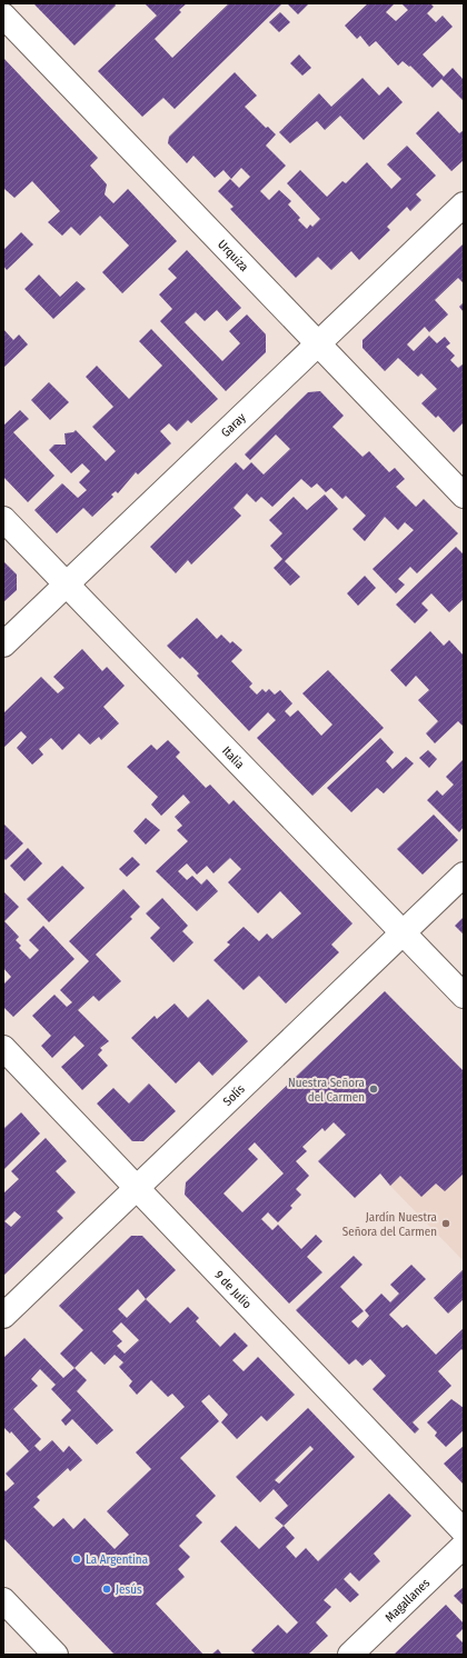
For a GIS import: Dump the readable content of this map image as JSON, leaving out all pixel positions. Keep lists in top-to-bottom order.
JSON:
{
  "streets": {
    "street": [
      "Urquiza",
      "Garay",
      "Italia",
      "Solís",
      "9 de Julio",
      "Magallanes"
    ]
  },
  "crossings": [
    ["Urquiza", "Garay"],
    ["Garay", "Italia"],
    ["Italia", "Solís"],
    ["Solís", "9 de Julio"]
  ],
  "places": [
    "Nuestra Señora del Carmen",
    "Jardín Nuestra Señora del Carmen",
    "La Argentina",
    "Jesús"
  ]
}
